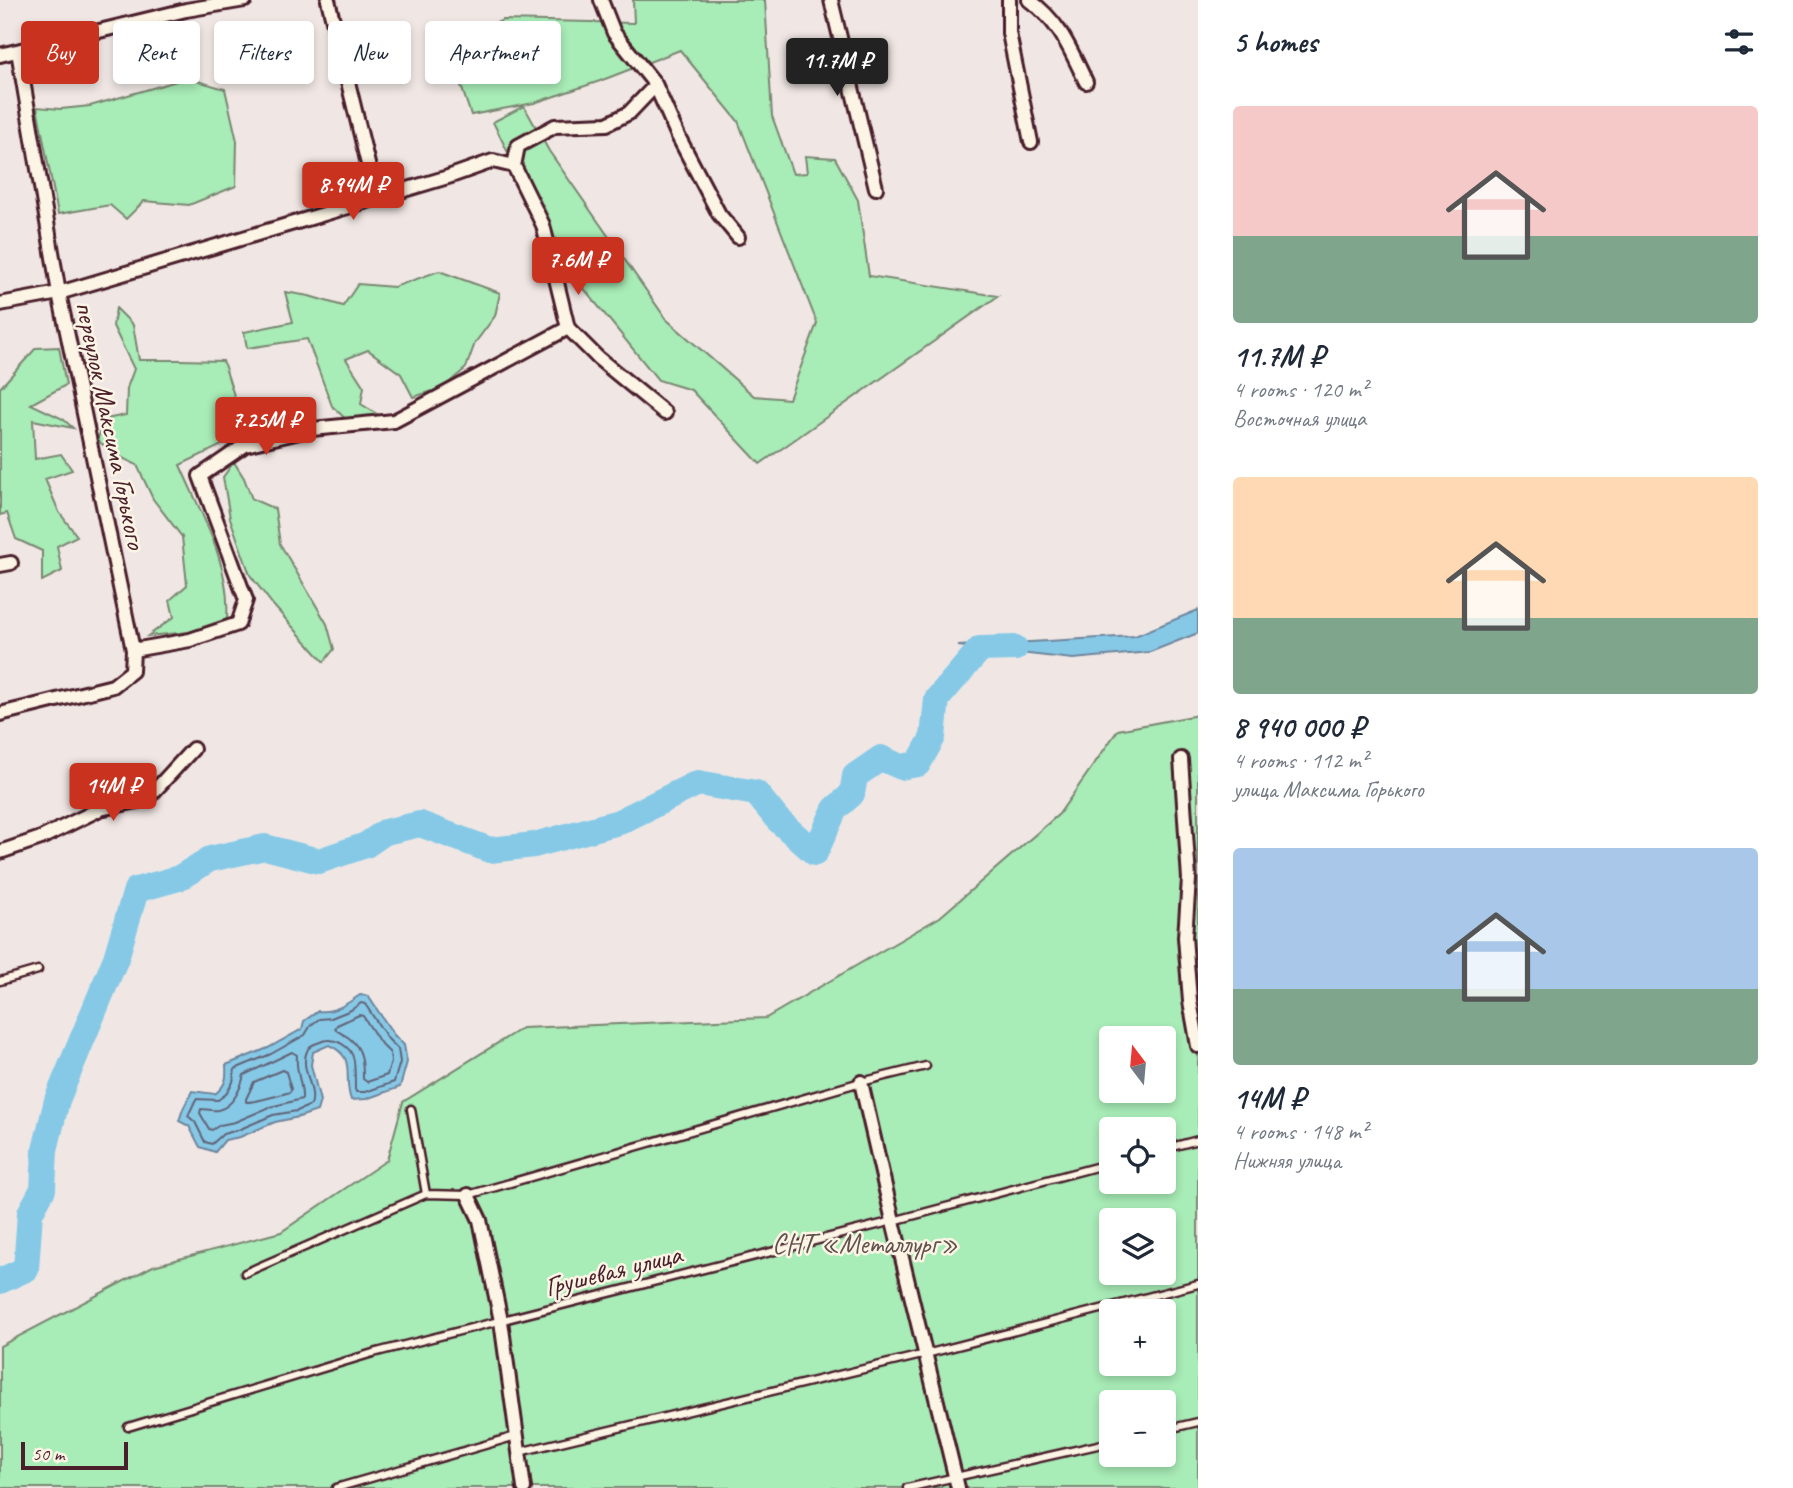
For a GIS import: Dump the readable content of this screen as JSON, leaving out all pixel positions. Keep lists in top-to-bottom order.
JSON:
{
  "streets": {
    "street": ["переулок Максима Горького"],
    "lane": ["Грушевая улица"]
  },
  "parks": ["СНТ «Металлург»"],
  "scale_bar": "50 m",
  "north": "top",
  "page": {
    "heading": "5 homes",
    "chip": [
      "Buy",
      "Rent",
      "Filters",
      "New",
      "Apartment"
    ],
    "price": [
      "11.7M ₽",
      "8.94M ₽",
      "7.6M ₽",
      "7.25M ₽",
      "14M ₽"
    ],
    "list": [
      {
        "name": "11.7M ₽",
        "note": "4 rooms · 120 m² · Восточная улица"
      },
      {
        "name": "8 940 000 ₽",
        "note": "4 rooms · 112 m² · улица Максима Горького"
      },
      {
        "name": "14M ₽",
        "note": "4 rooms · 148 m² · Нижняя улица"
      }
    ],
    "map_buttons": ["+", "−"],
    "scale": "50 m"
  }
}
